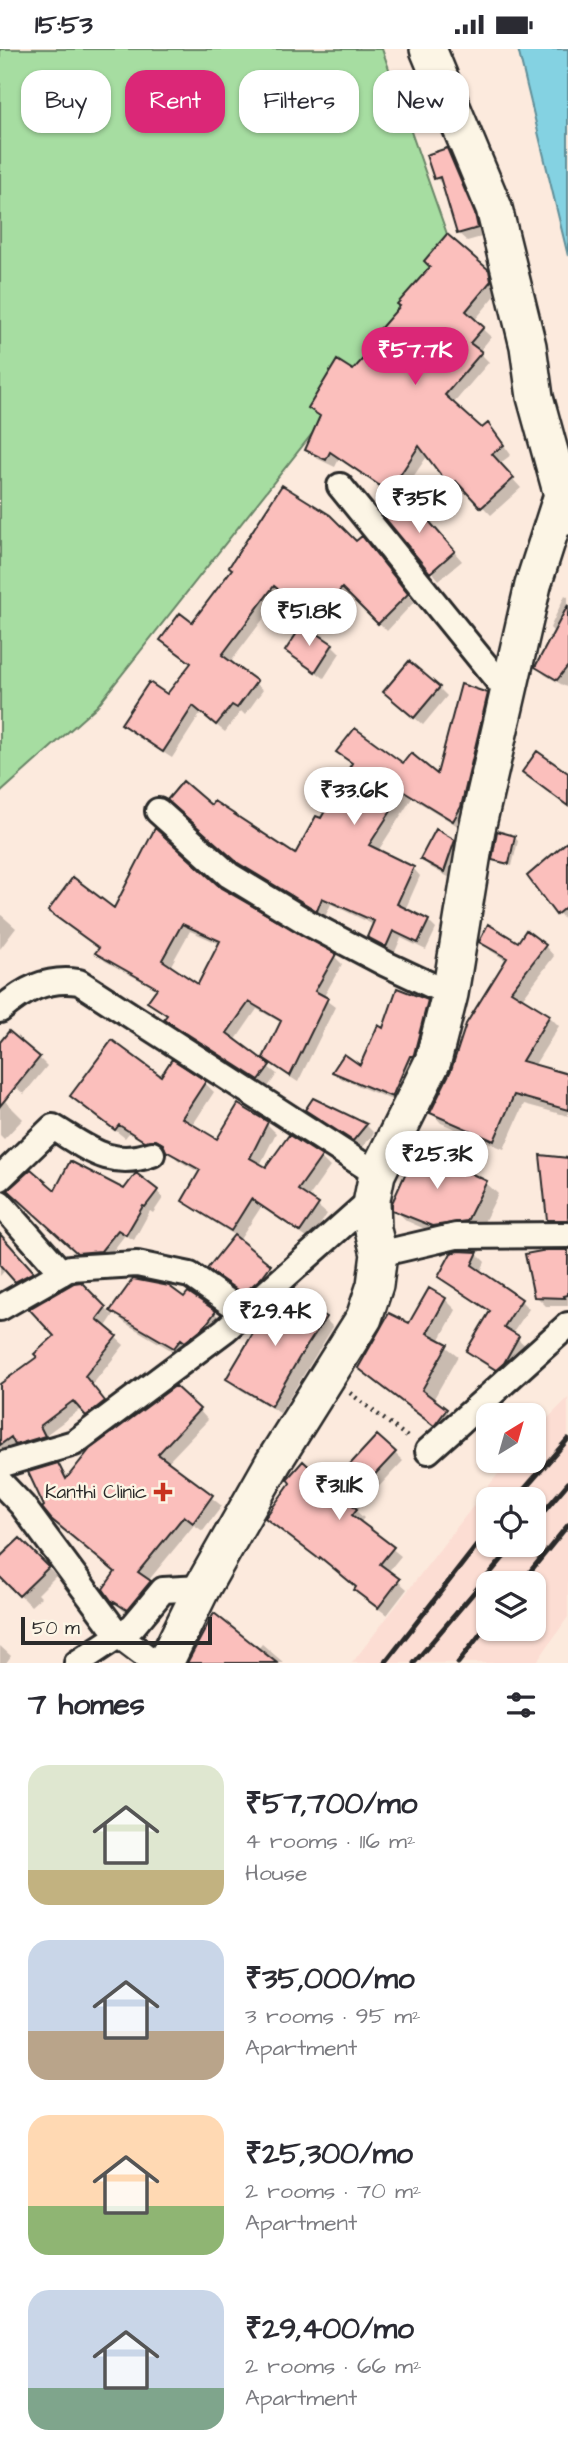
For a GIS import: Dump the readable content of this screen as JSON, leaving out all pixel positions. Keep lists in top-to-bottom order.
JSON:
{
  "places": {
    "health": ["Kanthi Clinic"]
  },
  "scale_bar": "50 m",
  "north": "top right",
  "page": {
    "status": "15:53",
    "chip": [
      "Buy",
      "Rent",
      "Filters",
      "New"
    ],
    "price": [
      "₹57.7K",
      "₹35K",
      "₹51.8K",
      "₹33.6K",
      "₹25.3K",
      "₹29.4K",
      "₹31.1K"
    ],
    "scale": "50 m",
    "heading": "7 homes",
    "list": [
      {
        "name": "₹57,700/mo",
        "note": "4 rooms · 116 m² · House"
      },
      {
        "name": "₹35,000/mo",
        "note": "3 rooms · 95 m² · Apartment"
      },
      {
        "name": "₹25,300/mo",
        "note": "2 rooms · 70 m² · Apartment"
      },
      {
        "name": "₹29,400/mo",
        "note": "2 rooms · 66 m² · Apartment"
      }
    ]
  }
}
